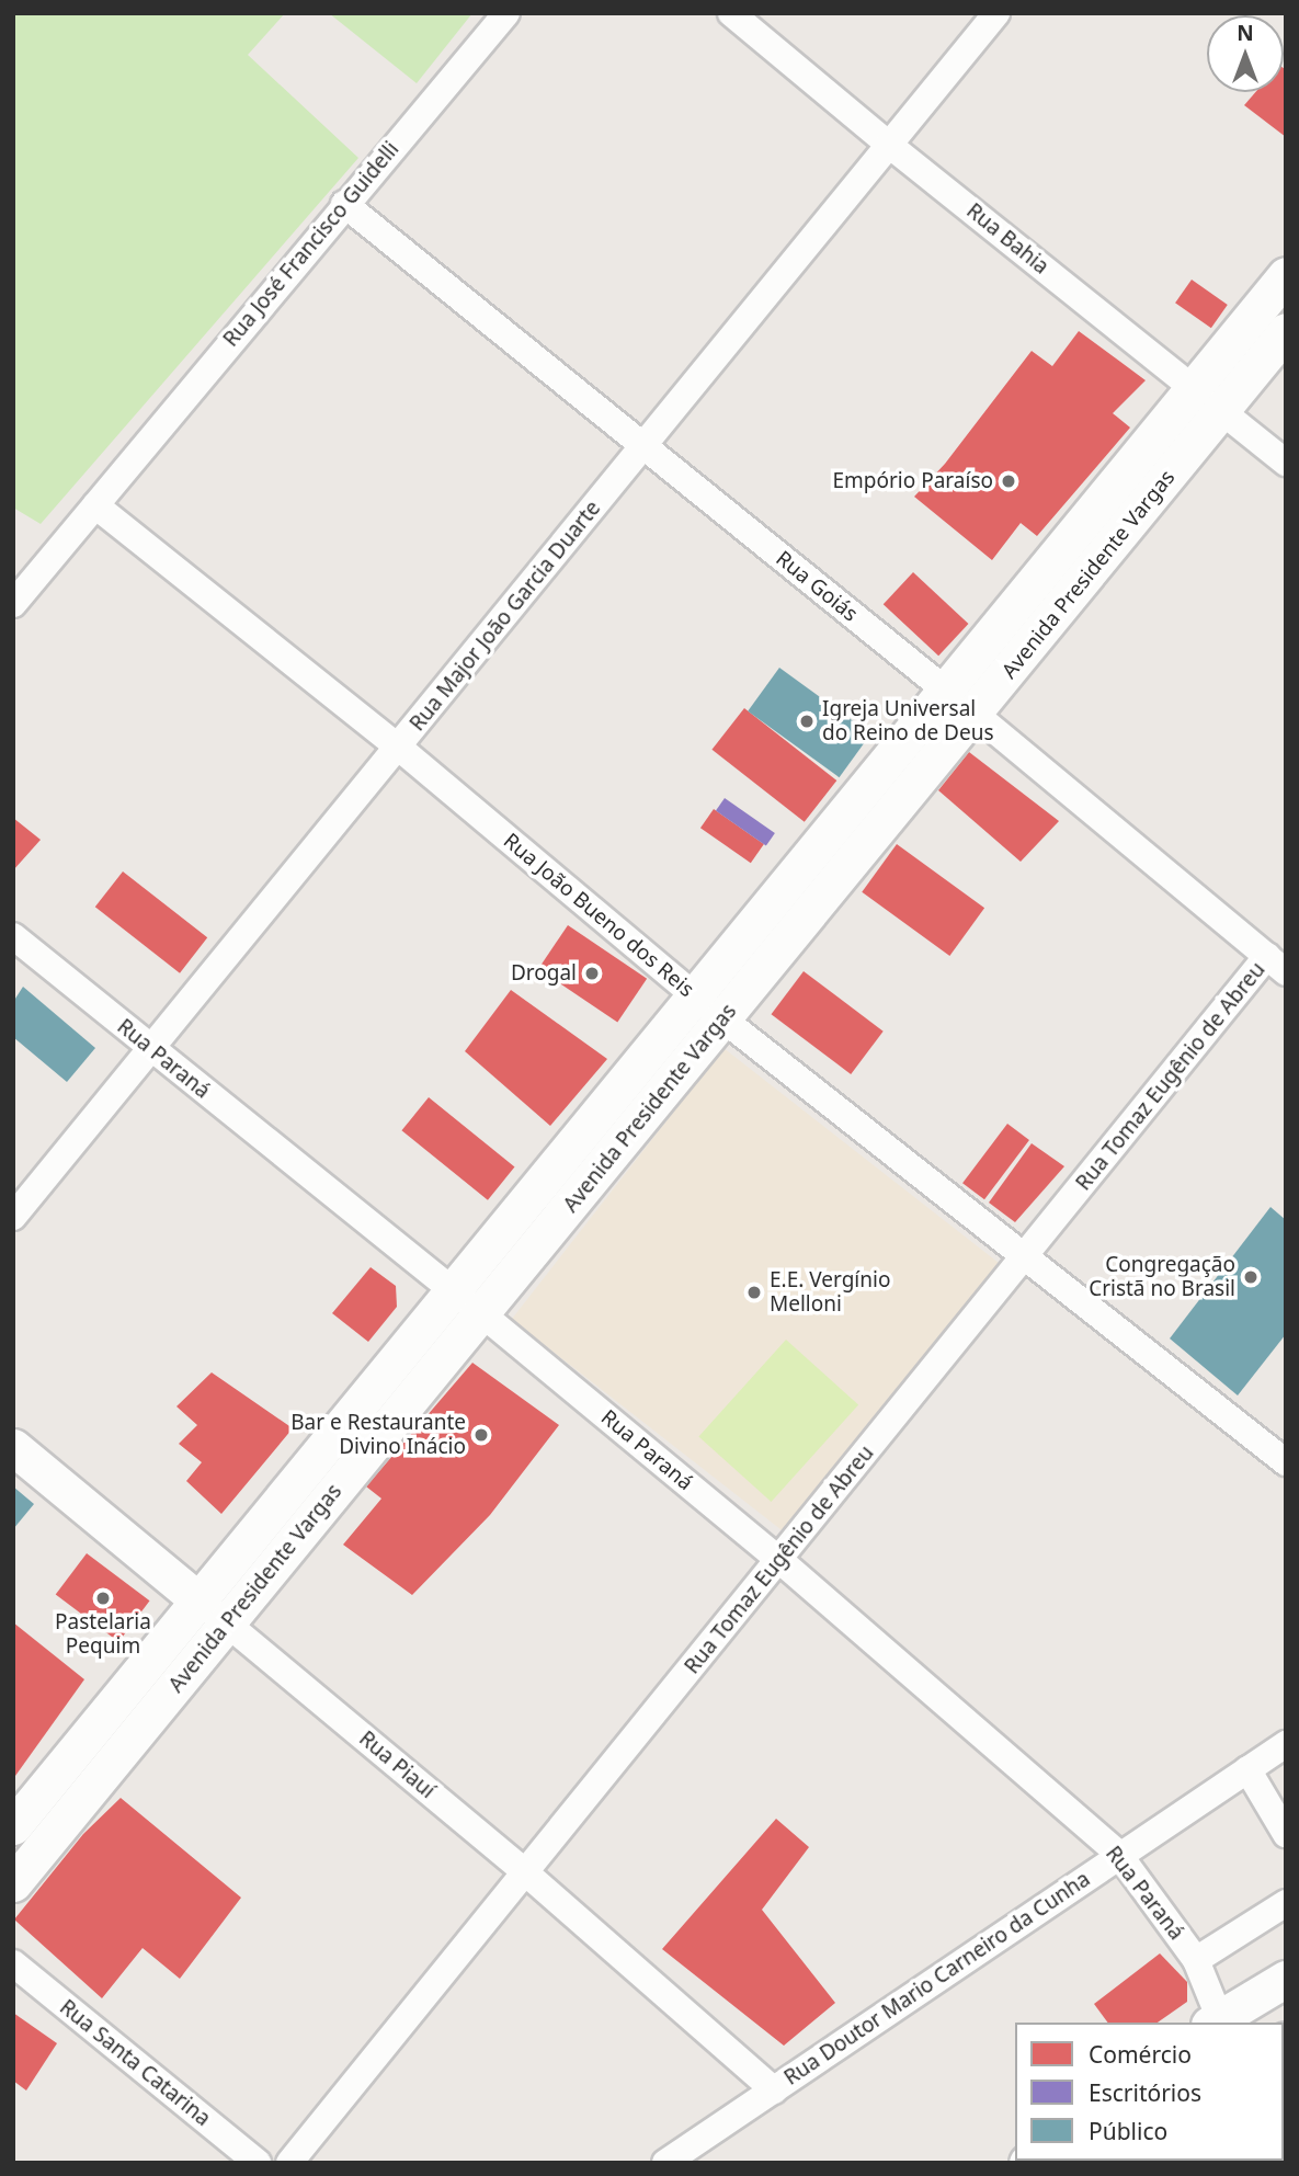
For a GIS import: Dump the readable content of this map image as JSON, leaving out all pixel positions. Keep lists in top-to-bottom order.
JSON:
{
  "streets": {
    "main road": ["Avenida Presidente Vargas", "Rua Piauí"],
    "street": [
      "Rua Bahia",
      "Rua José Francisco Guidelli",
      "Rua Goiás",
      "Rua Major João Garcia Duarte",
      "Rua João Bueno dos Reis",
      "Rua Paraná",
      "Rua Tomaz Eugênio de Abreu",
      "Rua Doutor Mario Carneiro da Cunha",
      "Rua Santa Catarina"
    ]
  },
  "crossings": [
    ["Rua Bahia", "Avenida Presidente Vargas"],
    ["Rua Bahia", "Rua Major João Garcia Duarte"],
    ["Rua José Francisco Guidelli", "Rua Goiás"],
    ["Rua José Francisco Guidelli", "Rua João Bueno dos Reis"],
    ["Avenida Presidente Vargas", "Rua Goiás"],
    ["Avenida Presidente Vargas", "Rua João Bueno dos Reis"],
    ["Avenida Presidente Vargas", "Rua Paraná"],
    ["Avenida Presidente Vargas", "Rua Piauí"],
    ["Rua Goiás", "Rua Major João Garcia Duarte"],
    ["Rua Goiás", "Rua Tomaz Eugênio de Abreu"],
    ["Rua Major João Garcia Duarte", "Rua João Bueno dos Reis"],
    ["Rua Major João Garcia Duarte", "Rua Paraná"],
    ["Rua João Bueno dos Reis", "Rua Tomaz Eugênio de Abreu"],
    ["Rua Paraná", "Rua Tomaz Eugênio de Abreu"],
    ["Rua Paraná", "Rua Doutor Mario Carneiro da Cunha"],
    ["Rua Tomaz Eugênio de Abreu", "Rua Piauí"],
    ["Rua Piauí", "Rua Doutor Mario Carneiro da Cunha"]
  ],
  "places": [
    "Empório Paraíso",
    "Igreja Universal do Reino de Deus",
    "Drogal",
    "Congregação Cristã no Brasil",
    "E.E. Vergínio Melloni",
    "Bar e Restaurante Divino Inácio",
    "Pastelaria Pequim"
  ],
  "legend": ["Comércio", "Escritórios", "Público"],
  "north": "top"
}
